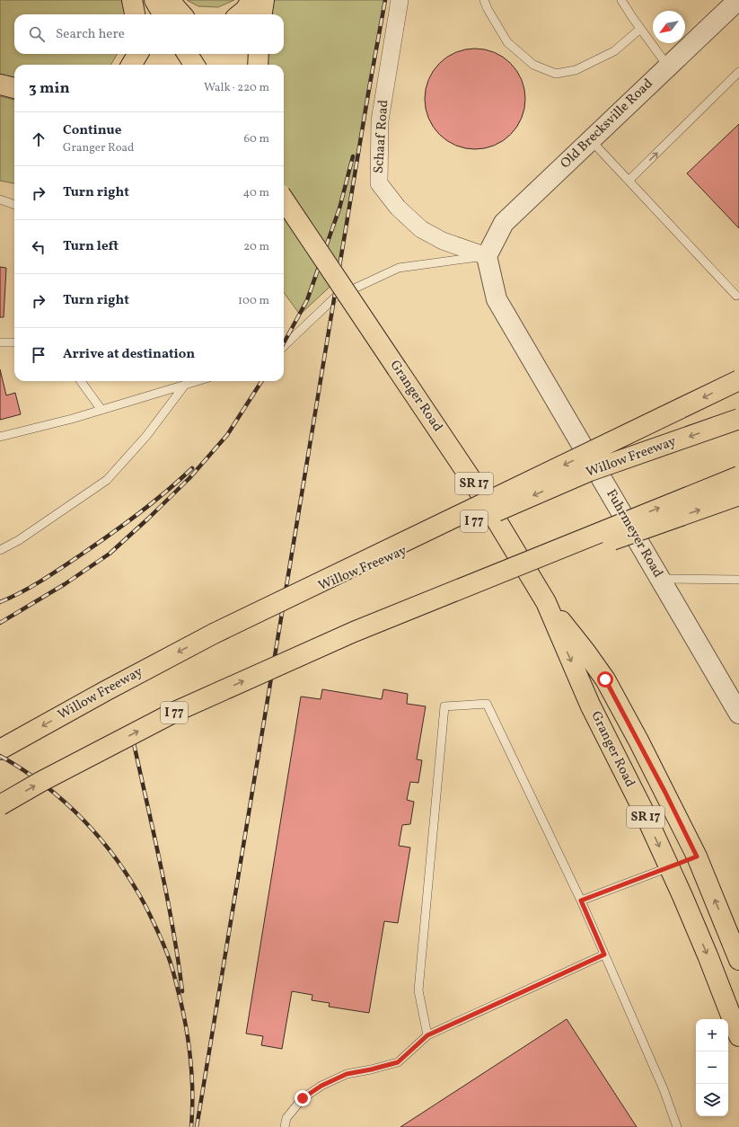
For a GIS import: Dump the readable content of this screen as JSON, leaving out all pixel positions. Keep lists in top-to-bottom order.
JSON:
{
  "streets": {
    "main road": [
      "Granger Road",
      "Willow Freeway",
      "SR 17",
      "I 77"
    ],
    "street": ["Old Brecksville Road", "Schaaf Road", "Fuhrmeyer Road"]
  },
  "crossings": [
    ["Old Brecksville Road", "Schaaf Road"],
    ["Old Brecksville Road", "Fuhrmeyer Road"],
    ["Schaaf Road", "Fuhrmeyer Road"]
  ],
  "north": "bottom left",
  "page": {
    "search": "Search here",
    "heading": ["3 min", "Walk · 220 m"],
    "list": [
      ["Continue", "Granger Road", "60 m"],
      ["Turn right", "40 m"],
      ["Turn left", "20 m"],
      ["Turn right", "100 m"],
      "Arrive at destination"
    ],
    "map_buttons": ["+", "−"]
  }
}
